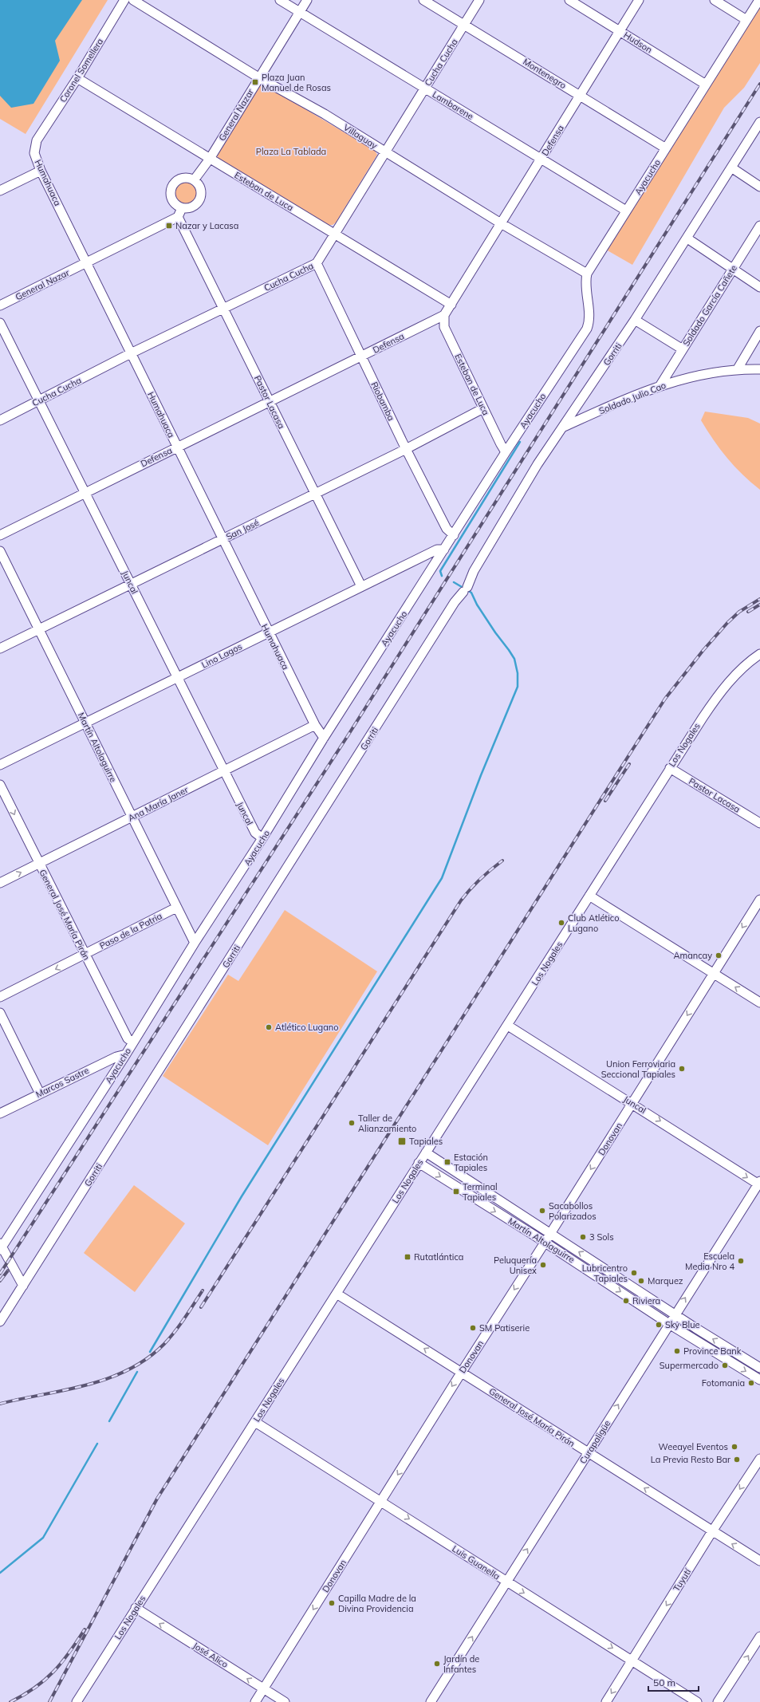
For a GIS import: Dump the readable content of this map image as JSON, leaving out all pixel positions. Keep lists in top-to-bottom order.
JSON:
{
  "streets": {
    "street": [
      "Hudson",
      "Cucha Cucha",
      "Coronel Somellera",
      "Montenegro",
      "Lambarene",
      "General Nazar",
      "Villaguay",
      "Defensa",
      "Ayacucho",
      "Humahuaca",
      "Esteban de Luca",
      "Soldado García Cañete",
      "Gorriti",
      "Soldado Julio Cao",
      "Riobamba",
      "Pastor Lacasa",
      "San José",
      "Juncal",
      "Lino Lagos",
      "Los Nogales",
      "Martín Altolaguirre",
      "Ana María Janer",
      "General José María Pirán",
      "Paso de la Patria",
      "Marcos Sastre",
      "Donovan",
      "Curapaligüe",
      "Luis Guanella",
      "Tuyutí",
      "José Alico"
    ]
  },
  "crossings": [
    ["Hudson", "Defensa"],
    ["Hudson", "Ayacucho"],
    ["Cucha Cucha", "Montenegro"],
    ["Cucha Cucha", "Lambarene"],
    ["Cucha Cucha", "Villaguay"],
    ["Cucha Cucha", "Humahuaca"],
    ["Cucha Cucha", "Esteban de Luca"],
    ["Cucha Cucha", "Riobamba"],
    ["Cucha Cucha", "Pastor Lacasa"],
    ["Cucha Cucha", "Juncal"],
    ["Coronel Somellera", "Humahuaca"],
    ["Coronel Somellera", "Esteban de Luca"],
    ["Montenegro", "Defensa"],
    ["Montenegro", "Ayacucho"],
    ["Lambarene", "General Nazar"],
    ["Lambarene", "Defensa"],
    ["Lambarene", "Ayacucho"],
    ["General Nazar", "Villaguay"],
    ["General Nazar", "Humahuaca"],
    ["General Nazar", "Esteban de Luca"],
    ["General Nazar", "Pastor Lacasa"],
    ["Villaguay", "Defensa"],
    ["Villaguay", "Ayacucho"],
    ["Defensa", "Humahuaca"],
    ["Defensa", "Esteban de Luca"],
    ["Defensa", "Riobamba"],
    ["Defensa", "Pastor Lacasa"],
    ["Defensa", "Juncal"],
    ["Ayacucho", "Humahuaca"],
    ["Ayacucho", "Esteban de Luca"],
    ["Ayacucho", "Riobamba"],
    ["Ayacucho", "Juncal"],
    ["Ayacucho", "Lino Lagos"],
    ["Ayacucho", "Martín Altolaguirre"],
    ["Ayacucho", "General José María Pirán"],
    ["Ayacucho", "Marcos Sastre"],
    ["Humahuaca", "San José"],
    ["Humahuaca", "Lino Lagos"],
    ["Humahuaca", "Ana María Janer"],
    ["Esteban de Luca", "San José"],
    ["Soldado García Cañete", "Soldado Julio Cao"],
    ["Gorriti", "Soldado Julio Cao"],
    ["Riobamba", "San José"],
    ["Pastor Lacasa", "San José"],
    ["Pastor Lacasa", "Lino Lagos"],
    ["Pastor Lacasa", "Los Nogales"],
    ["San José", "Juncal"],
    ["San José", "Martín Altolaguirre"],
    ["Juncal", "Lino Lagos"],
    ["Juncal", "Los Nogales"],
    ["Juncal", "Ana María Janer"],
    ["Juncal", "Donovan"],
    ["Juncal", "Curapaligüe"],
    ["Lino Lagos", "Martín Altolaguirre"],
    ["Los Nogales", "Martín Altolaguirre"],
    ["Los Nogales", "General José María Pirán"],
    ["Los Nogales", "Luis Guanella"],
    ["Los Nogales", "José Alico"],
    ["Martín Altolaguirre", "Ana María Janer"],
    ["Martín Altolaguirre", "Paso de la Patria"],
    ["Martín Altolaguirre", "Donovan"],
    ["Martín Altolaguirre", "Curapaligüe"],
    ["Ana María Janer", "General José María Pirán"],
    ["General José María Pirán", "Paso de la Patria"],
    ["General José María Pirán", "Donovan"],
    ["General José María Pirán", "Curapaligüe"],
    ["General José María Pirán", "Tuyutí"],
    ["Donovan", "Luis Guanella"],
    ["Donovan", "José Alico"],
    ["Curapaligüe", "Luis Guanella"],
    ["Luis Guanella", "Tuyutí"]
  ],
  "one_way": [
    "Paso de la Patria",
    "Donovan",
    "Curapaligüe",
    "Luis Guanella",
    "Tuyutí",
    "José Alico"
  ],
  "parks": ["Plaza La Tablada"],
  "places": {
    "transit": [
      "Plaza Juan Manuel de Rosas",
      "Nazar y Lacasa",
      "Tapiales",
      "Estación Tapiales",
      "Terminal Tapiales",
      "Rutatlántica"
    ],
    "other": [
      "Club Atlético Lugano",
      "Amancay",
      "Atlético Lugano",
      "Union Ferroviaria Seccional Tapiales",
      "Taller de Alianzamiento",
      "Sacabollos Polarizados",
      "3 Sols",
      "Escuela Media Nro 4",
      "Peluquería Unisex",
      "Lubricentro Tapiales",
      "Marquez",
      "Riviera",
      "Sky Blue",
      "SM Patiserie",
      "Province Bank",
      "Supermercado",
      "Fotomania",
      "Weeayel Eventos",
      "La Previa Resto Bar",
      "Capilla Madre de la Divina Providencia",
      "Jardín de Infantes"
    ]
  },
  "scale_bar": "50 m"
}
